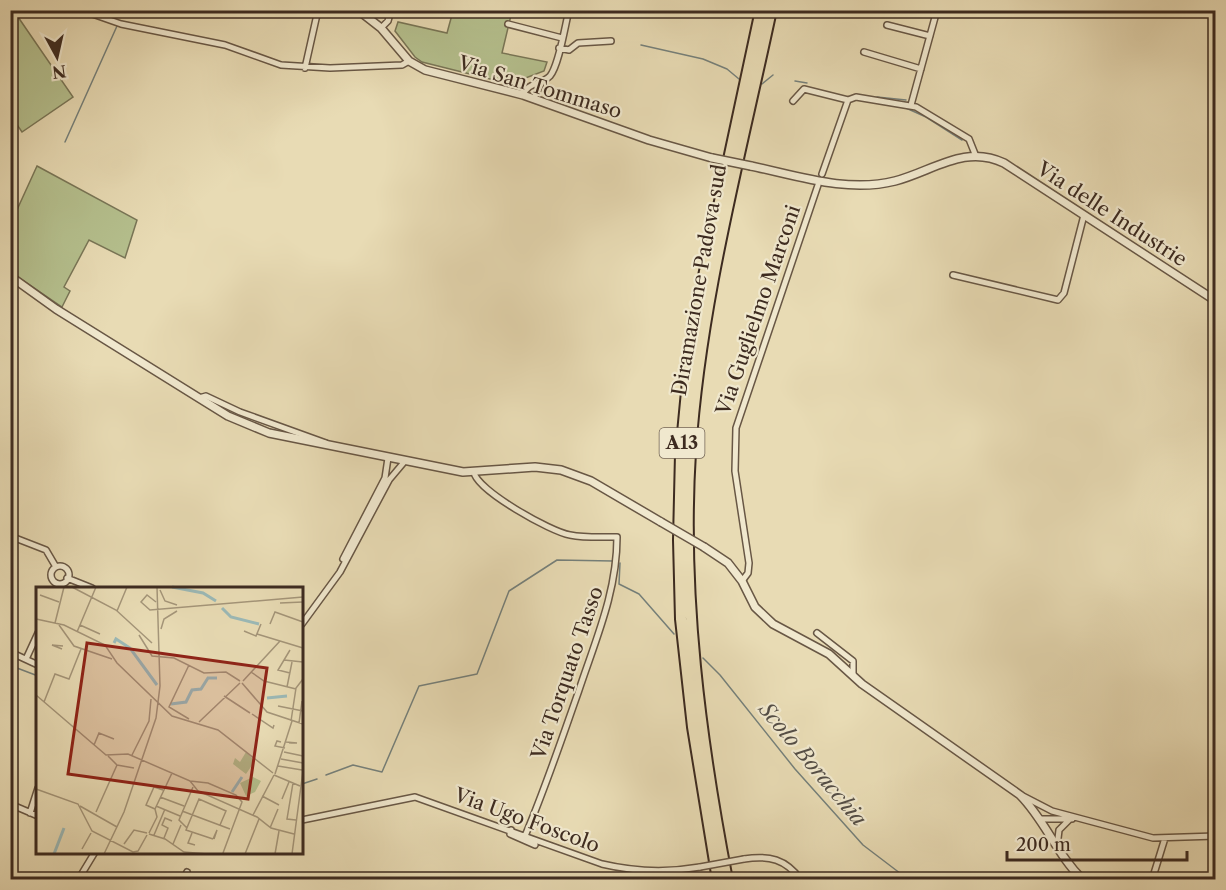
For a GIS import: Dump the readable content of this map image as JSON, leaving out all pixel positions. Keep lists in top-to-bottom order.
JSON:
{
  "streets": {
    "highway": ["Diramazione Padova sud", "A13"],
    "street": [
      "Via San Tommaso",
      "Via delle Industrie",
      "Via Guglielmo Marconi",
      "Via Torquato Tasso",
      "Via Ugo Foscolo"
    ]
  },
  "crossings": [
    ["Via San Tommaso", "Via delle Industrie"],
    ["Via Torquato Tasso", "Via Ugo Foscolo"]
  ],
  "water": ["Scolo Boracchia"],
  "scale_bar": "200 m",
  "north": "bottom"
}
